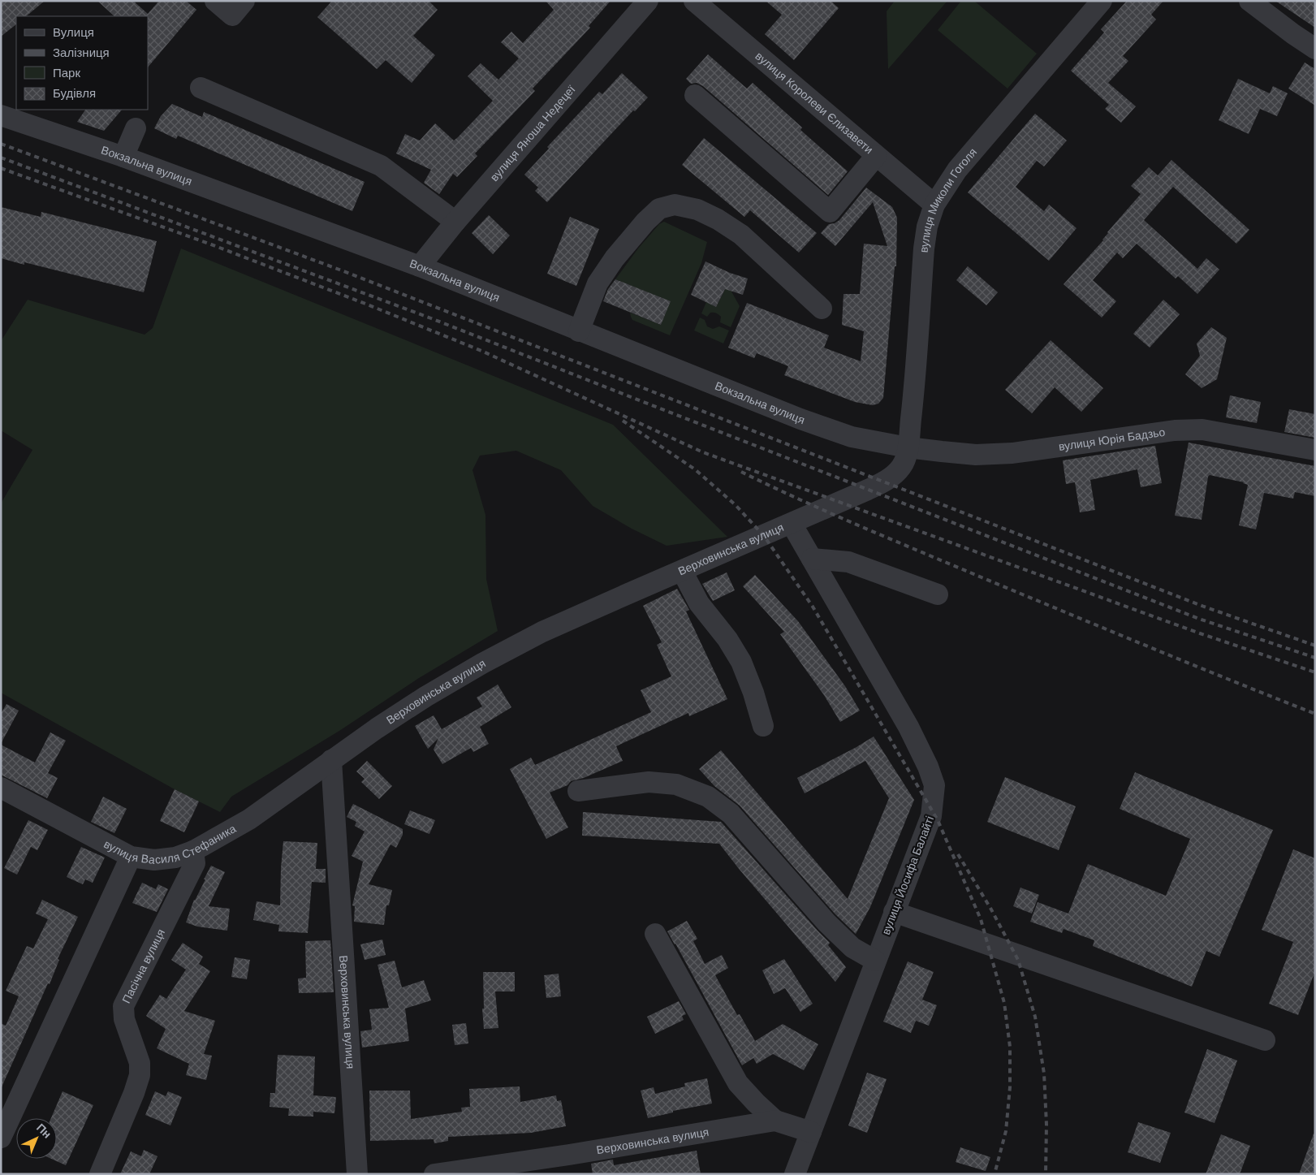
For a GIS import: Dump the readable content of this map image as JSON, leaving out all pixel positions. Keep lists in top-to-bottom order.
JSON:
{
  "streets": {
    "street": [
      "вулиця Королеви Єлизавети",
      "вулиця Яноша Недецеї",
      "Вокзальна вулиця",
      "вулиця Миколи Гоголя",
      "вулиця Юрія Бадзьо",
      "Верховинська вулиця",
      "вулиця Василя Стефаника",
      "вулиця Йосифа Балайті",
      "Пасічна вулиця"
    ]
  },
  "crossings": [
    ["вулиця Королеви Єлизавети", "вулиця Миколи Гоголя"],
    ["вулиця Яноша Недецеї", "Вокзальна вулиця"],
    ["Вокзальна вулиця", "вулиця Миколи Гоголя"],
    ["Вокзальна вулиця", "вулиця Юрія Бадзьо"],
    ["Вокзальна вулиця", "Верховинська вулиця"],
    ["вулиця Миколи Гоголя", "вулиця Юрія Бадзьо"],
    ["вулиця Миколи Гоголя", "Верховинська вулиця"],
    ["вулиця Юрія Бадзьо", "Верховинська вулиця"],
    ["Верховинська вулиця", "вулиця Василя Стефаника"],
    ["Верховинська вулиця", "вулиця Йосифа Балайті"],
    ["вулиця Василя Стефаника", "Пасічна вулиця"]
  ],
  "legend": [
    "Вулиця",
    "Залізниця",
    "Парк",
    "Будівля"
  ],
  "north": "top right"
}
